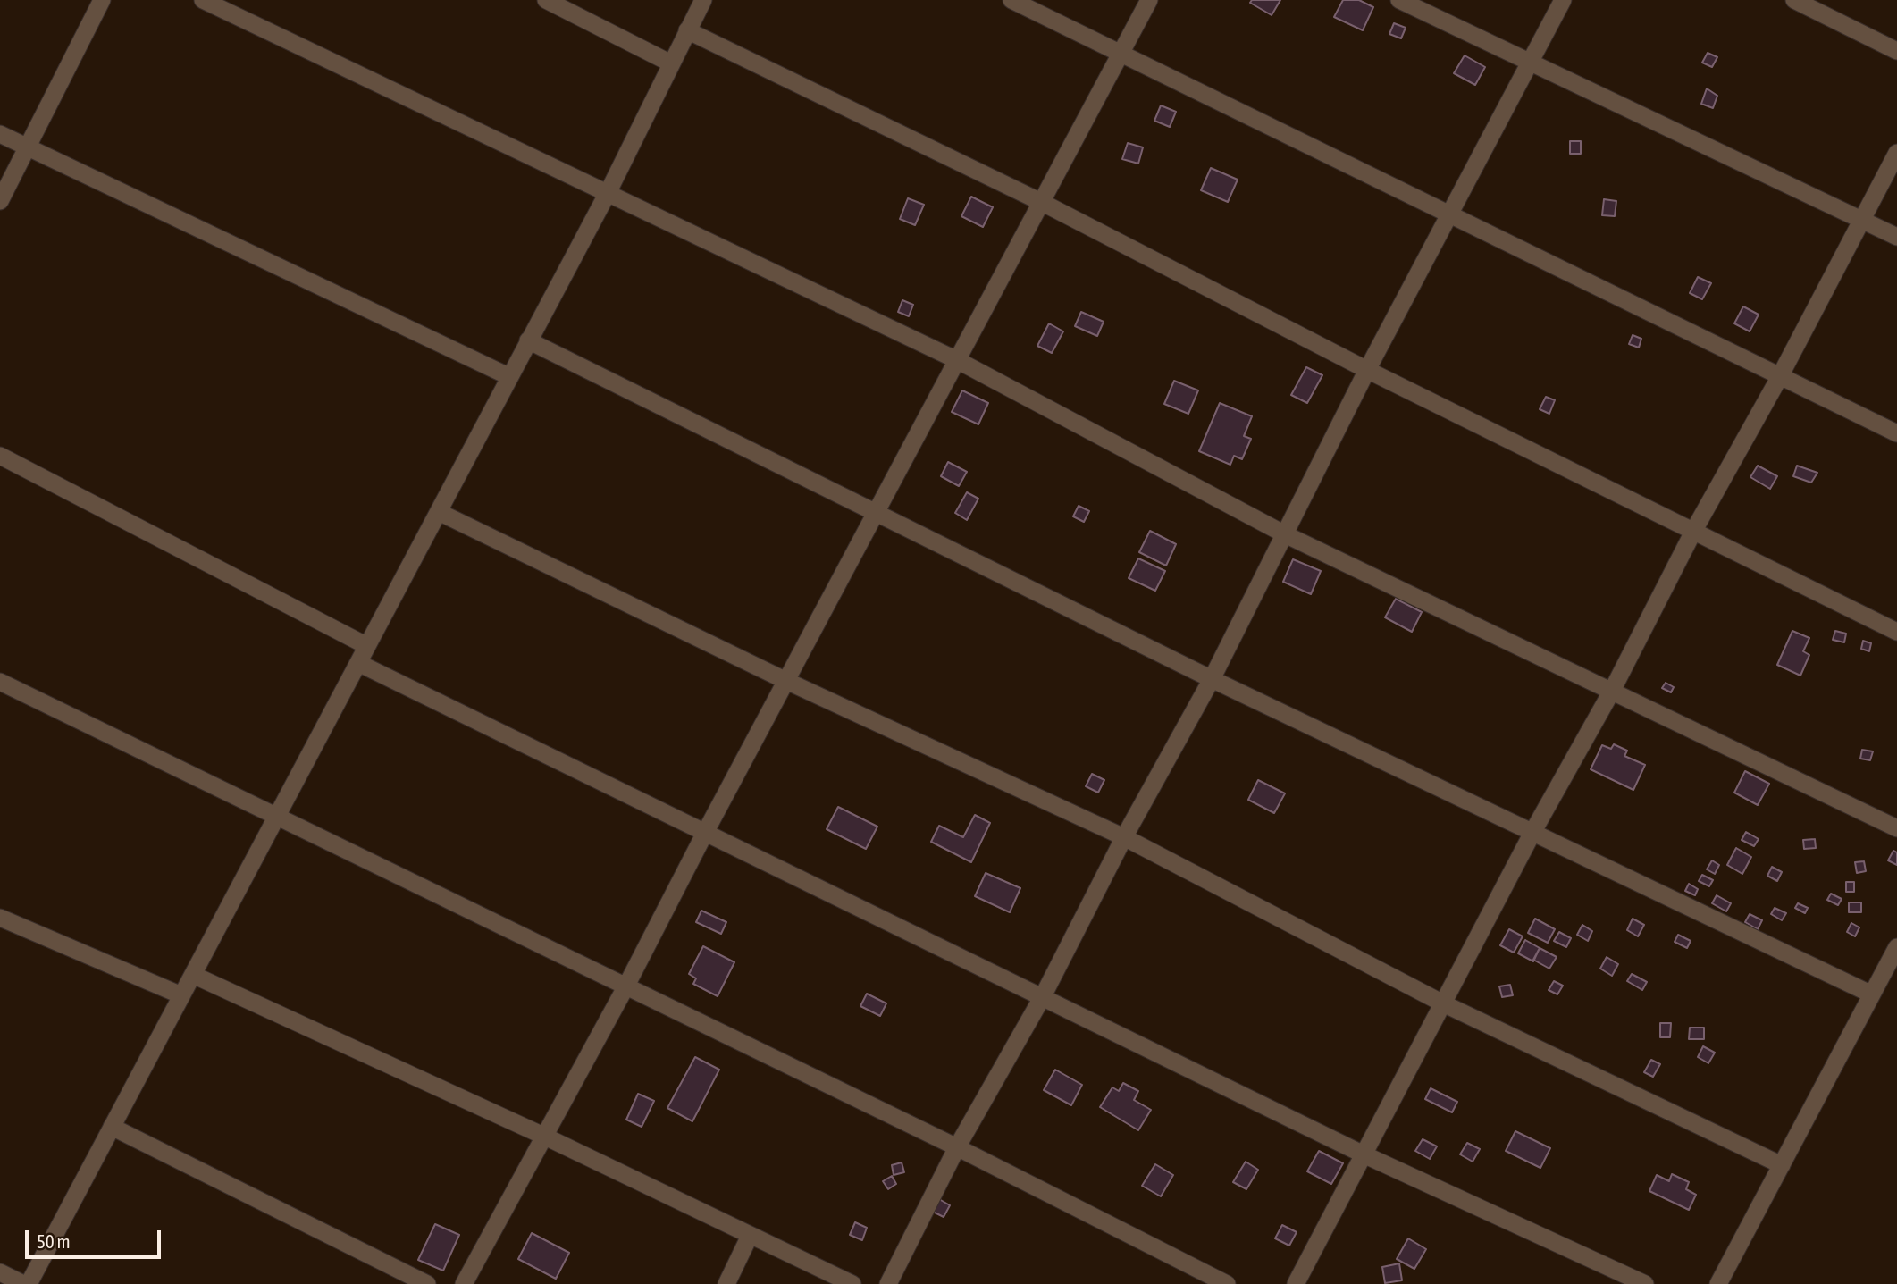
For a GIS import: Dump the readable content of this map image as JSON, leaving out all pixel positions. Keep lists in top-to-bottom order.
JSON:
{
  "scale_bar": "50 m"
}
